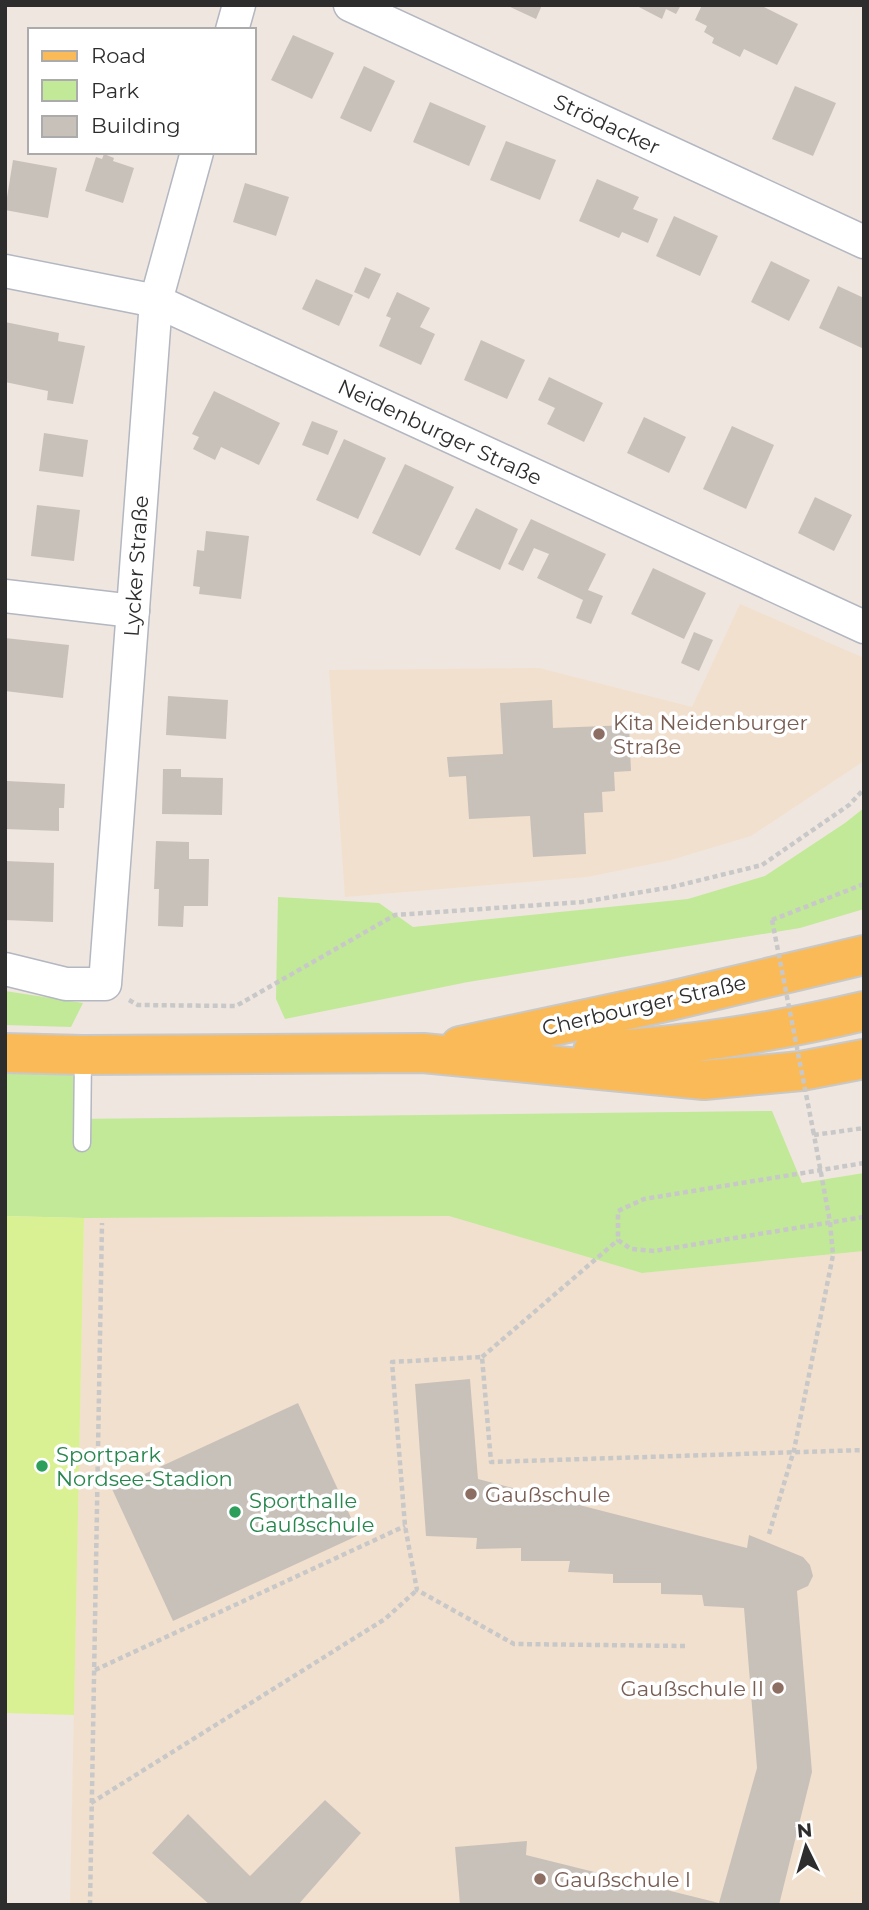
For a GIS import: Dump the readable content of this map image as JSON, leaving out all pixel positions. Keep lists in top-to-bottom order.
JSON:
{
  "streets": {
    "main road": ["Cherbourger Straße"],
    "street": ["Strödacker", "Neidenburger Straße", "Lycker Straße"]
  },
  "crossings": [
    ["Neidenburger Straße", "Lycker Straße"]
  ],
  "places": [
    "Kita Neidenburger Straße",
    "Sportpark Nordsee-Stadion",
    "Gaußschule",
    "Sporthalle Gaußschule",
    "Gaußschule II",
    "Gaußschule I"
  ],
  "legend": ["Road", "Park", "Building"],
  "north": "top"
}
